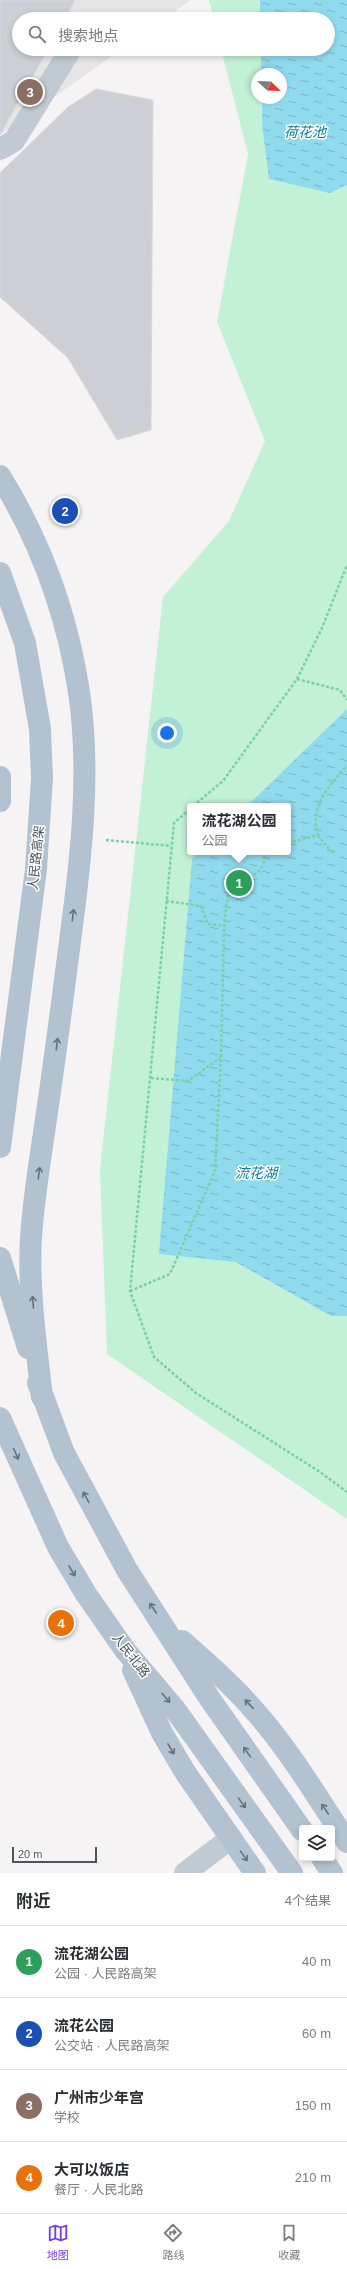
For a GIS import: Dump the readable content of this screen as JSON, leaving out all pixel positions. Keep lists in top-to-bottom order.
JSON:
{
  "streets": {
    "main road": ["人民路高架", "人民北路"]
  },
  "water": ["荷花池", "流花湖"],
  "scale_bar": "20 m",
  "north": "bottom right",
  "page": {
    "search": "搜索地点",
    "pins": [
      "3",
      "2",
      "1",
      "4"
    ],
    "popup": ["流花湖公园", "公园"],
    "scale": "20 m",
    "heading": ["附近", "4个结果"],
    "list": [
      {
        "mark": "1",
        "name": "流花湖公园",
        "note": "公园 · 人民路高架",
        "value": "40 m"
      },
      {
        "mark": "2",
        "name": "流花公园",
        "note": "公交站 · 人民路高架",
        "value": "60 m"
      },
      {
        "mark": "3",
        "name": "广州市少年宫",
        "note": "学校",
        "value": "150 m"
      },
      {
        "mark": "4",
        "name": "大可以饭店",
        "note": "餐厅 · 人民北路",
        "value": "210 m"
      }
    ],
    "nav": ["地图", "路线", "收藏"]
  }
}
